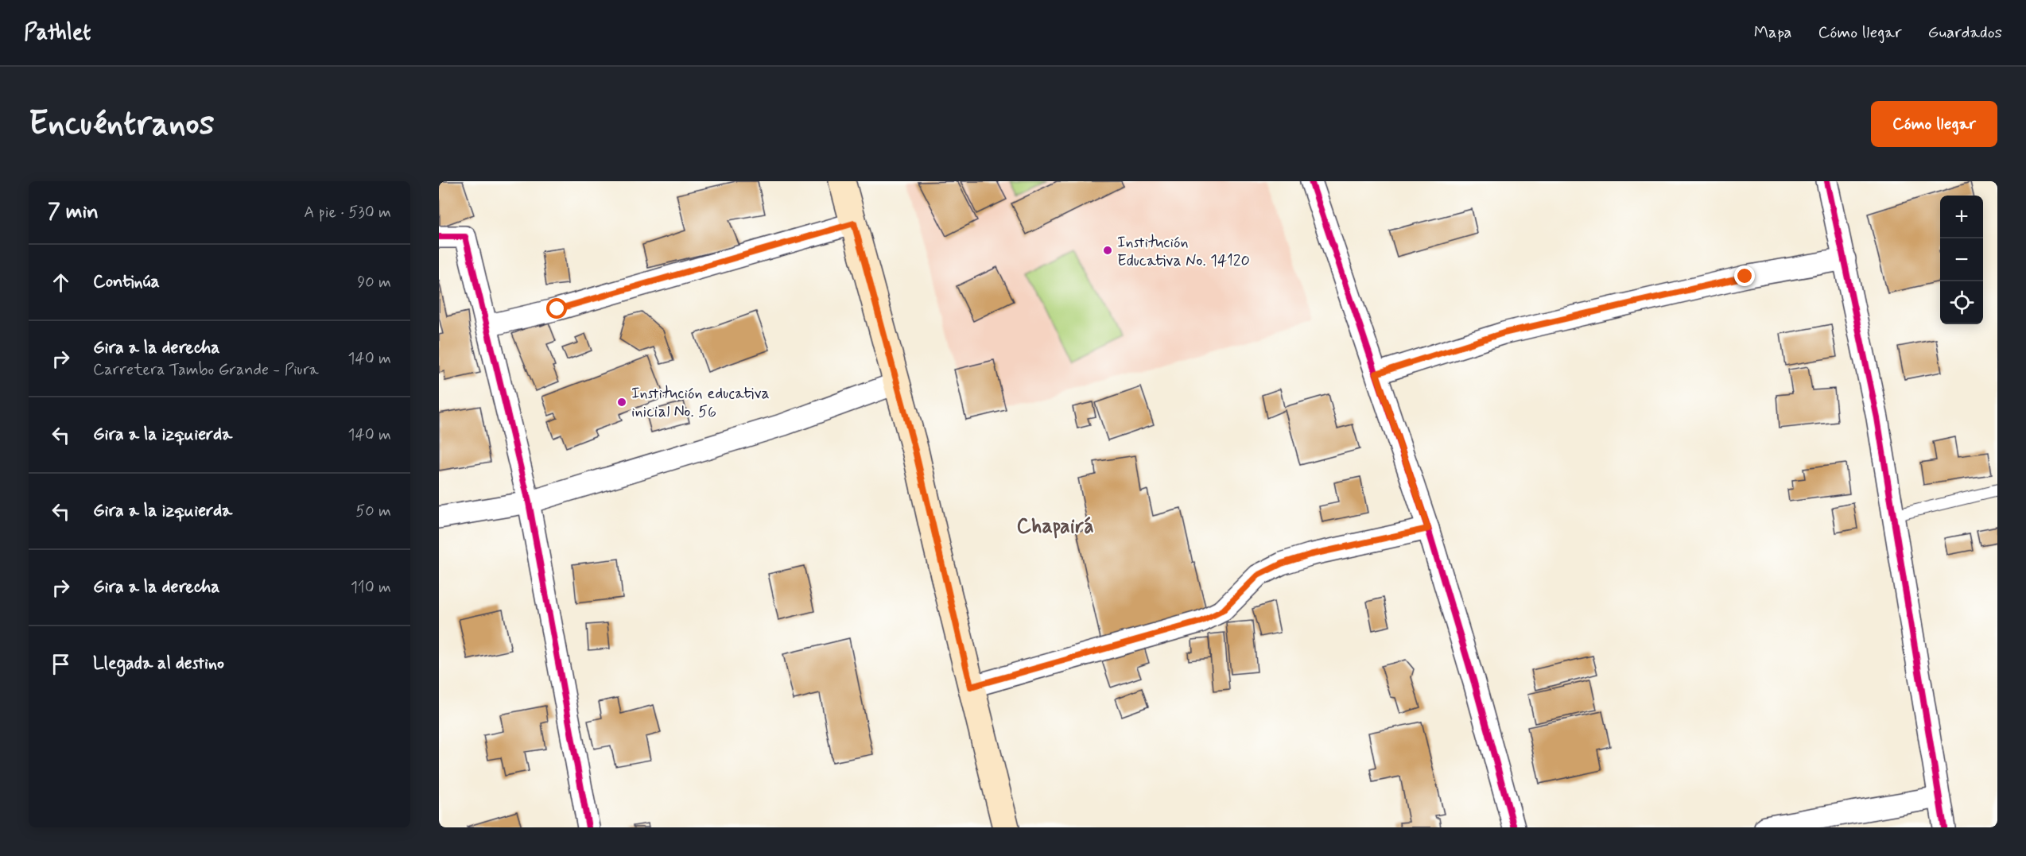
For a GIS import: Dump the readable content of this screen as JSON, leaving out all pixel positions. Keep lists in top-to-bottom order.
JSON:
{
  "districts": ["Chapairá"],
  "places": ["Institución Educativa No. 14120", "Institución educativa inicial No. 56"],
  "page": {
    "header": "Pathlet",
    "nav": ["Mapa", "Cómo llegar", "Guardados"],
    "buttons": "Cómo llegar",
    "title": "Encuéntranos",
    "heading": ["7 min", "A pie · 530 m"],
    "map_buttons": ["+", "−"],
    "list": [
      ["Continúa", "90 m"],
      ["Gira a la derecha", "Carretera Tambo Grande - Piura", "140 m"],
      ["Gira a la izquierda", "140 m"],
      ["Gira a la izquierda", "50 m"],
      ["Gira a la derecha", "110 m"],
      "Llegada al destino"
    ]
  }
}
